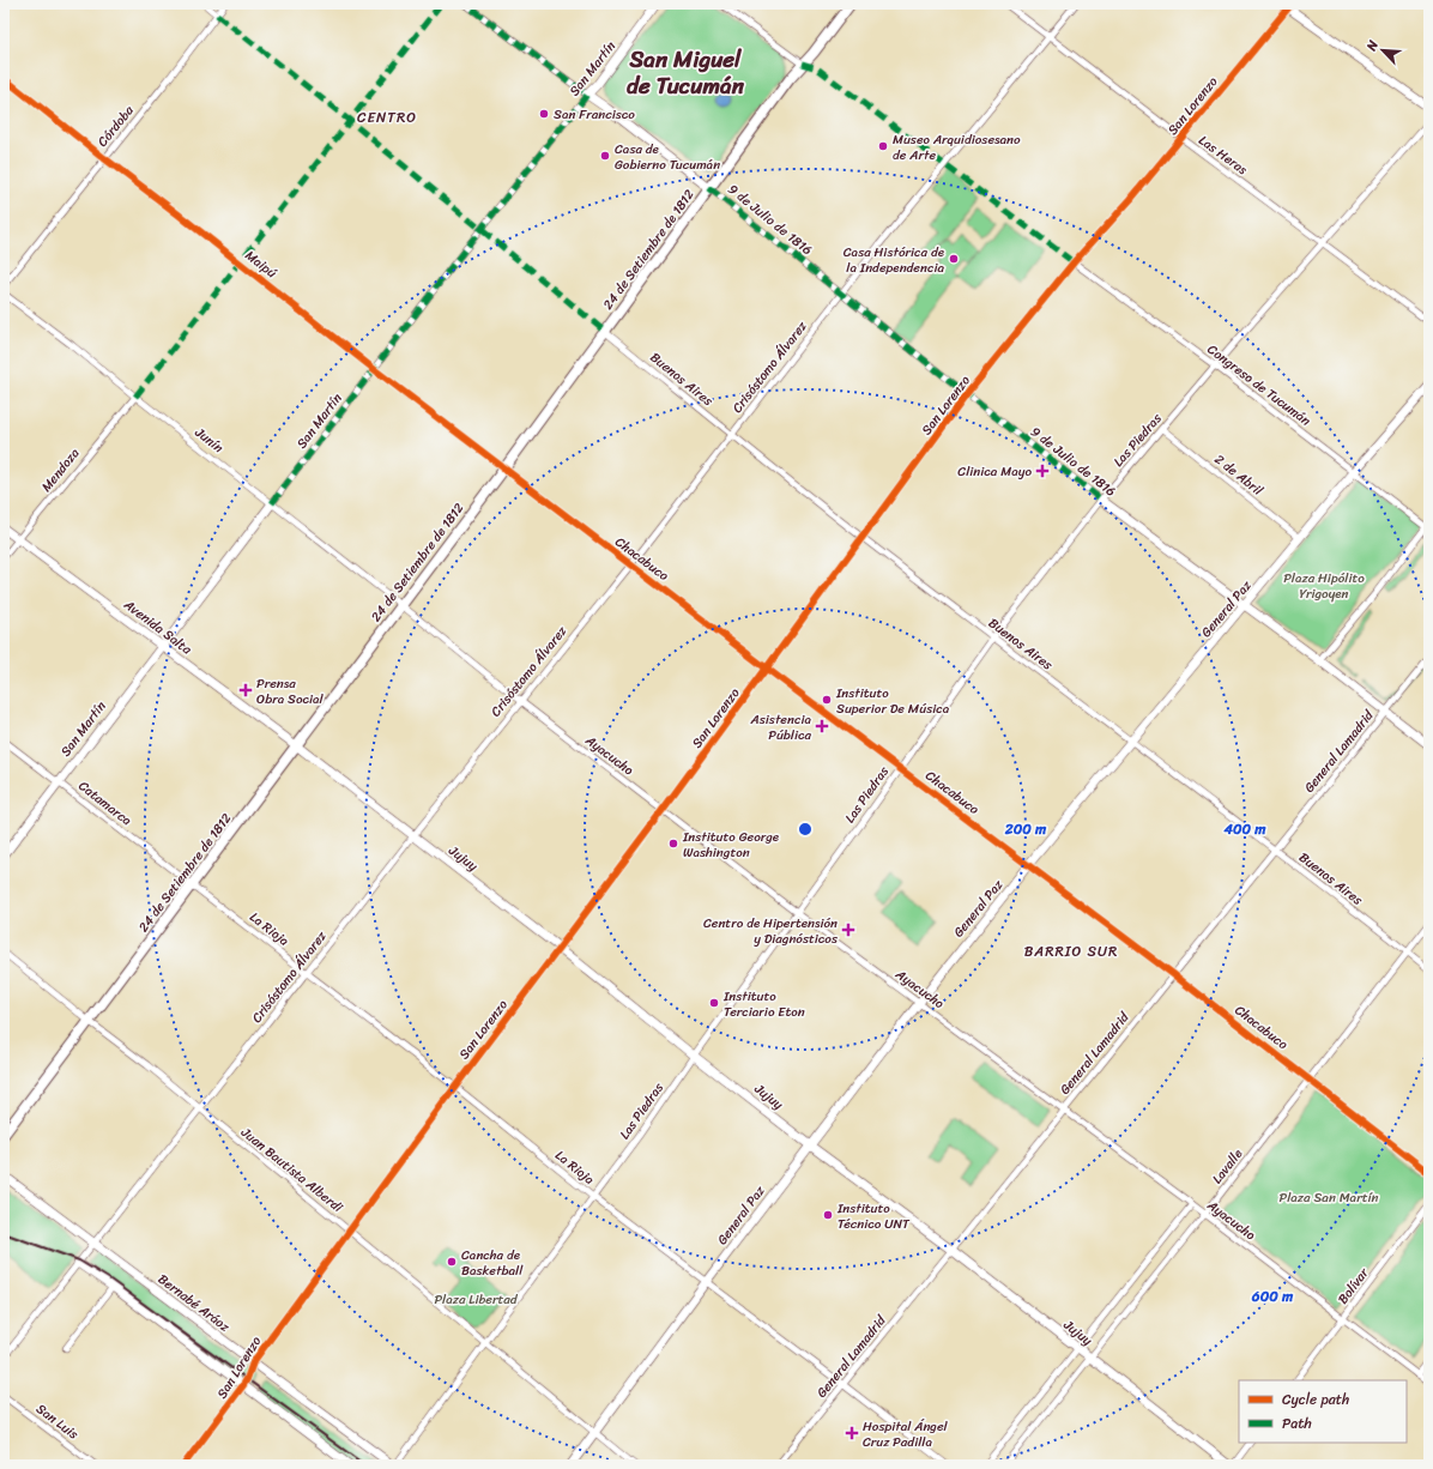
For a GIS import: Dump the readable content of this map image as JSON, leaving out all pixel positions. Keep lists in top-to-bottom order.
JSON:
{
  "streets": {
    "main road": ["24 de Setiembre de 1812"],
    "street": [
      "San Martín",
      "San Lorenzo",
      "Córdoba",
      "Las Heras",
      "9 de Julio de 1816",
      "Maipú",
      "Crisóstomo Álvarez",
      "Buenos Aires",
      "Congreso de Tucumán",
      "Junín",
      "Las Piedras",
      "Mendoza",
      "2 de Abril",
      "Chacabuco",
      "General Paz",
      "Avenida Salta",
      "General Lamadrid",
      "Ayacucho",
      "Catamarca",
      "Jujuy",
      "La Rioja",
      "Lavalle",
      "Juan Bautista Alberdi",
      "Bolívar",
      "Bernabé Aráoz",
      "San Luis"
    ]
  },
  "crossings": [
    ["San Martín", "Maipú"],
    ["San Martín", "Junín"],
    ["San Martín", "Avenida Salta"],
    ["San Martín", "Catamarca"],
    ["San Lorenzo", "Las Heras"],
    ["San Lorenzo", "9 de Julio de 1816"],
    ["San Lorenzo", "Buenos Aires"],
    ["San Lorenzo", "Congreso de Tucumán"],
    ["San Lorenzo", "Chacabuco"],
    ["San Lorenzo", "Ayacucho"],
    ["San Lorenzo", "Jujuy"],
    ["San Lorenzo", "La Rioja"],
    ["San Lorenzo", "Juan Bautista Alberdi"],
    ["San Lorenzo", "Bernabé Aráoz"],
    ["Córdoba", "Maipú"],
    ["Las Heras", "Crisóstomo Álvarez"],
    ["Las Heras", "Las Piedras"],
    ["9 de Julio de 1816", "24 de Setiembre de 1812"],
    ["9 de Julio de 1816", "Crisóstomo Álvarez"],
    ["9 de Julio de 1816", "Las Piedras"],
    ["9 de Julio de 1816", "General Paz"],
    ["9 de Julio de 1816", "General Lamadrid"],
    ["24 de Setiembre de 1812", "Maipú"],
    ["24 de Setiembre de 1812", "Buenos Aires"],
    ["24 de Setiembre de 1812", "Junín"],
    ["24 de Setiembre de 1812", "Chacabuco"],
    ["24 de Setiembre de 1812", "Avenida Salta"],
    ["24 de Setiembre de 1812", "Ayacucho"],
    ["24 de Setiembre de 1812", "Catamarca"],
    ["24 de Setiembre de 1812", "Jujuy"],
    ["24 de Setiembre de 1812", "La Rioja"],
    ["24 de Setiembre de 1812", "Juan Bautista Alberdi"],
    ["Maipú", "Chacabuco"],
    ["Crisóstomo Álvarez", "Buenos Aires"],
    ["Crisóstomo Álvarez", "Chacabuco"],
    ["Crisóstomo Álvarez", "Ayacucho"],
    ["Crisóstomo Álvarez", "Jujuy"],
    ["Crisóstomo Álvarez", "La Rioja"],
    ["Crisóstomo Álvarez", "Juan Bautista Alberdi"],
    ["Crisóstomo Álvarez", "Bernabé Aráoz"],
    ["Buenos Aires", "Las Piedras"],
    ["Buenos Aires", "General Paz"],
    ["Buenos Aires", "General Lamadrid"],
    ["Buenos Aires", "Lavalle"],
    ["Congreso de Tucumán", "Las Piedras"],
    ["Congreso de Tucumán", "General Paz"],
    ["Junín", "Mendoza"],
    ["Junín", "Ayacucho"],
    ["Las Piedras", "2 de Abril"],
    ["Las Piedras", "Chacabuco"],
    ["Las Piedras", "Ayacucho"],
    ["Las Piedras", "Jujuy"],
    ["Las Piedras", "La Rioja"],
    ["Las Piedras", "Juan Bautista Alberdi"],
    ["Las Piedras", "Bernabé Aráoz"],
    ["Mendoza", "Avenida Salta"],
    ["2 de Abril", "General Paz"],
    ["Chacabuco", "General Paz"],
    ["Chacabuco", "General Lamadrid"],
    ["Chacabuco", "Lavalle"],
    ["General Paz", "Ayacucho"],
    ["General Paz", "Jujuy"],
    ["General Paz", "La Rioja"],
    ["General Paz", "Juan Bautista Alberdi"],
    ["Avenida Salta", "Jujuy"],
    ["General Lamadrid", "Ayacucho"],
    ["General Lamadrid", "Jujuy"],
    ["General Lamadrid", "La Rioja"],
    ["Ayacucho", "Lavalle"],
    ["Ayacucho", "Bolívar"],
    ["Catamarca", "La Rioja"],
    ["Jujuy", "Lavalle"]
  ],
  "districts": ["San Miguel de Tucumán", "CENTRO", "BARRIO SUR"],
  "parks": ["Plaza Hipólito Yrigoyen", "Plaza San Martín", "Plaza Libertad"],
  "places": {
    "other": [
      "San Francisco",
      "Museo Arquidiosesano de Arte",
      "Casa de Gobierno Tucumán",
      "Casa Histórica de la Independencia",
      "Instituto Superior De Música",
      "Instituto George Washington",
      "Instituto Terciario Eton",
      "Instituto Técnico UNT",
      "Cancha de Basketball"
    ],
    "health": [
      "Clinica Mayo",
      "Prensa Obra Social",
      "Asistencia Pública",
      "Centro de Hipertensión y Diagnósticos",
      "Hospital Ángel Cruz Padilla"
    ]
  },
  "legend": ["Cycle path", "Path"],
  "north": "top left",
  "rings": ["200 m", "400 m", "600 m"]
}
